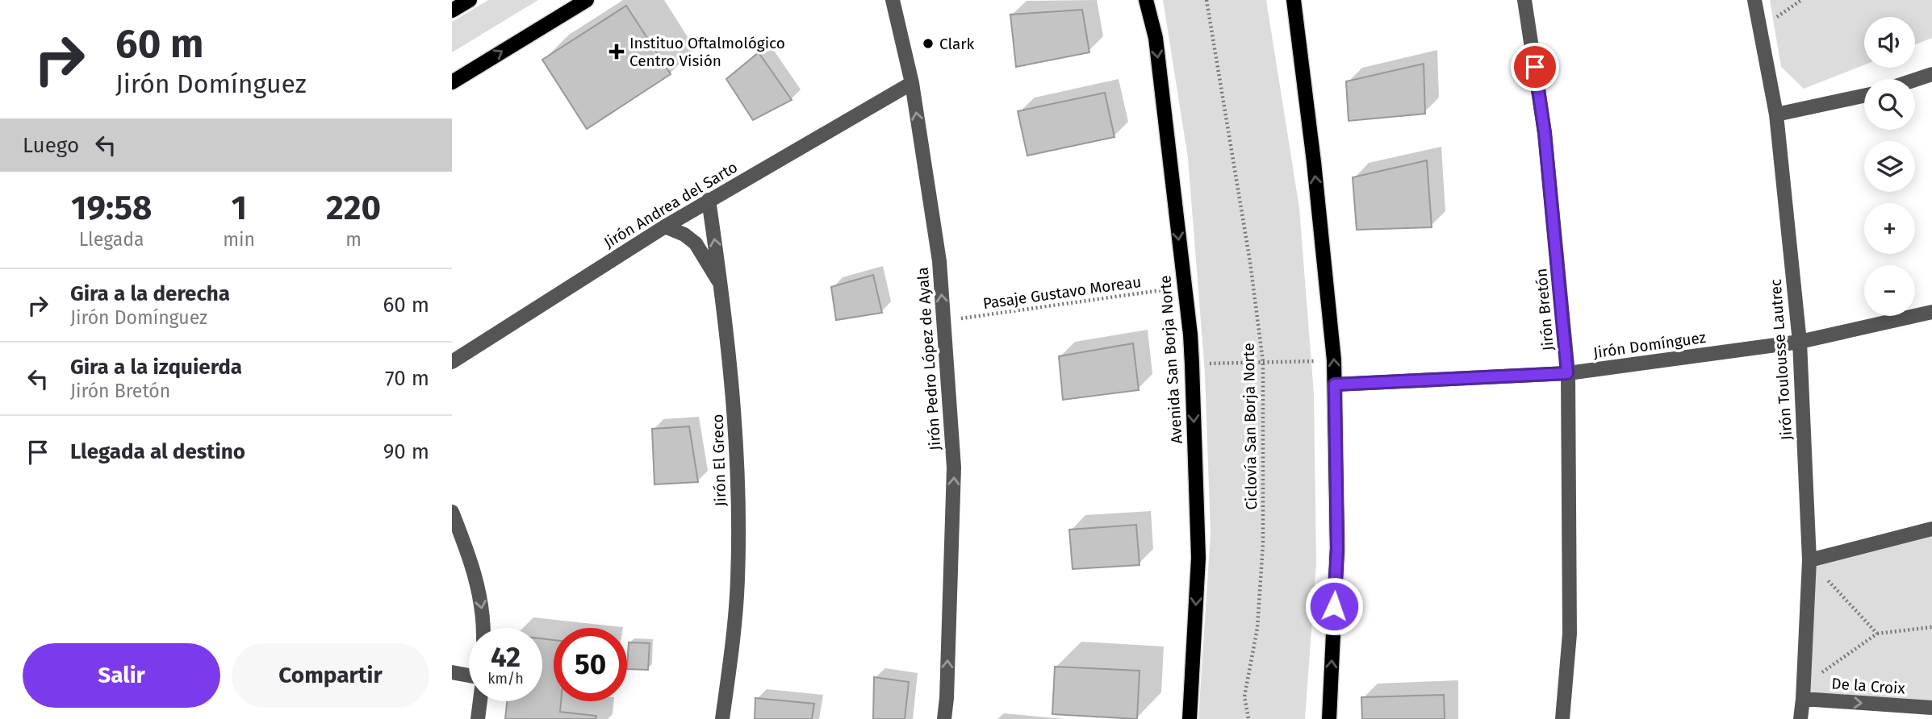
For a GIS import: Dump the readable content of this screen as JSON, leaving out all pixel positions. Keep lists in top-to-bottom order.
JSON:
{
  "streets": {
    "main road": ["Avenida San Borja Norte"],
    "street": [
      "Jirón Andrea del Sarto",
      "Jirón Bretón",
      "Jirón Domínguez",
      "Jirón Pedro López de Ayala",
      "Jirón Toulousse Lautrec",
      "Jirón El Greco",
      "De la Croix"
    ],
    "path": ["Pasaje Gustavo Moreau", "Ciclovía San Borja Norte"]
  },
  "crossings": [
    ["Jirón Andrea del Sarto", "Jirón Pedro López de Ayala"],
    ["Jirón Andrea del Sarto", "Jirón El Greco"],
    ["Pasaje Gustavo Moreau", "Jirón Pedro López de Ayala"],
    ["Pasaje Gustavo Moreau", "Avenida San Borja Norte"],
    ["Jirón Bretón", "Jirón Domínguez"],
    ["Jirón Domínguez", "Jirón Toulousse Lautrec"],
    ["Jirón Toulousse Lautrec", "De la Croix"]
  ],
  "one_way": ["Jirón Pedro López de Ayala", "Avenida San Borja Norte", "De la Croix"],
  "places": {
    "other": ["Clark"],
    "health": ["Instituo Oftalmológico Centro Visión"]
  },
  "page": {
    "turn": ["60 m", "Jirón Domínguez"],
    "map_buttons": ["+", "−"],
    "then": "Luego",
    "eta": [
      "19:58",
      "Llegada",
      "1",
      "min",
      "220",
      "m"
    ],
    "list": [
      {
        "name": "Gira a la derecha",
        "note": "Jirón Domínguez",
        "value": "60 m"
      },
      {
        "name": "Gira a la izquierda",
        "note": "Jirón Bretón",
        "value": "70 m"
      },
      {
        "name": "Llegada al destino",
        "value": "90 m"
      }
    ],
    "speed": "42 km/h",
    "limit": "50",
    "buttons": ["Salir", "Compartir"]
  }
}
